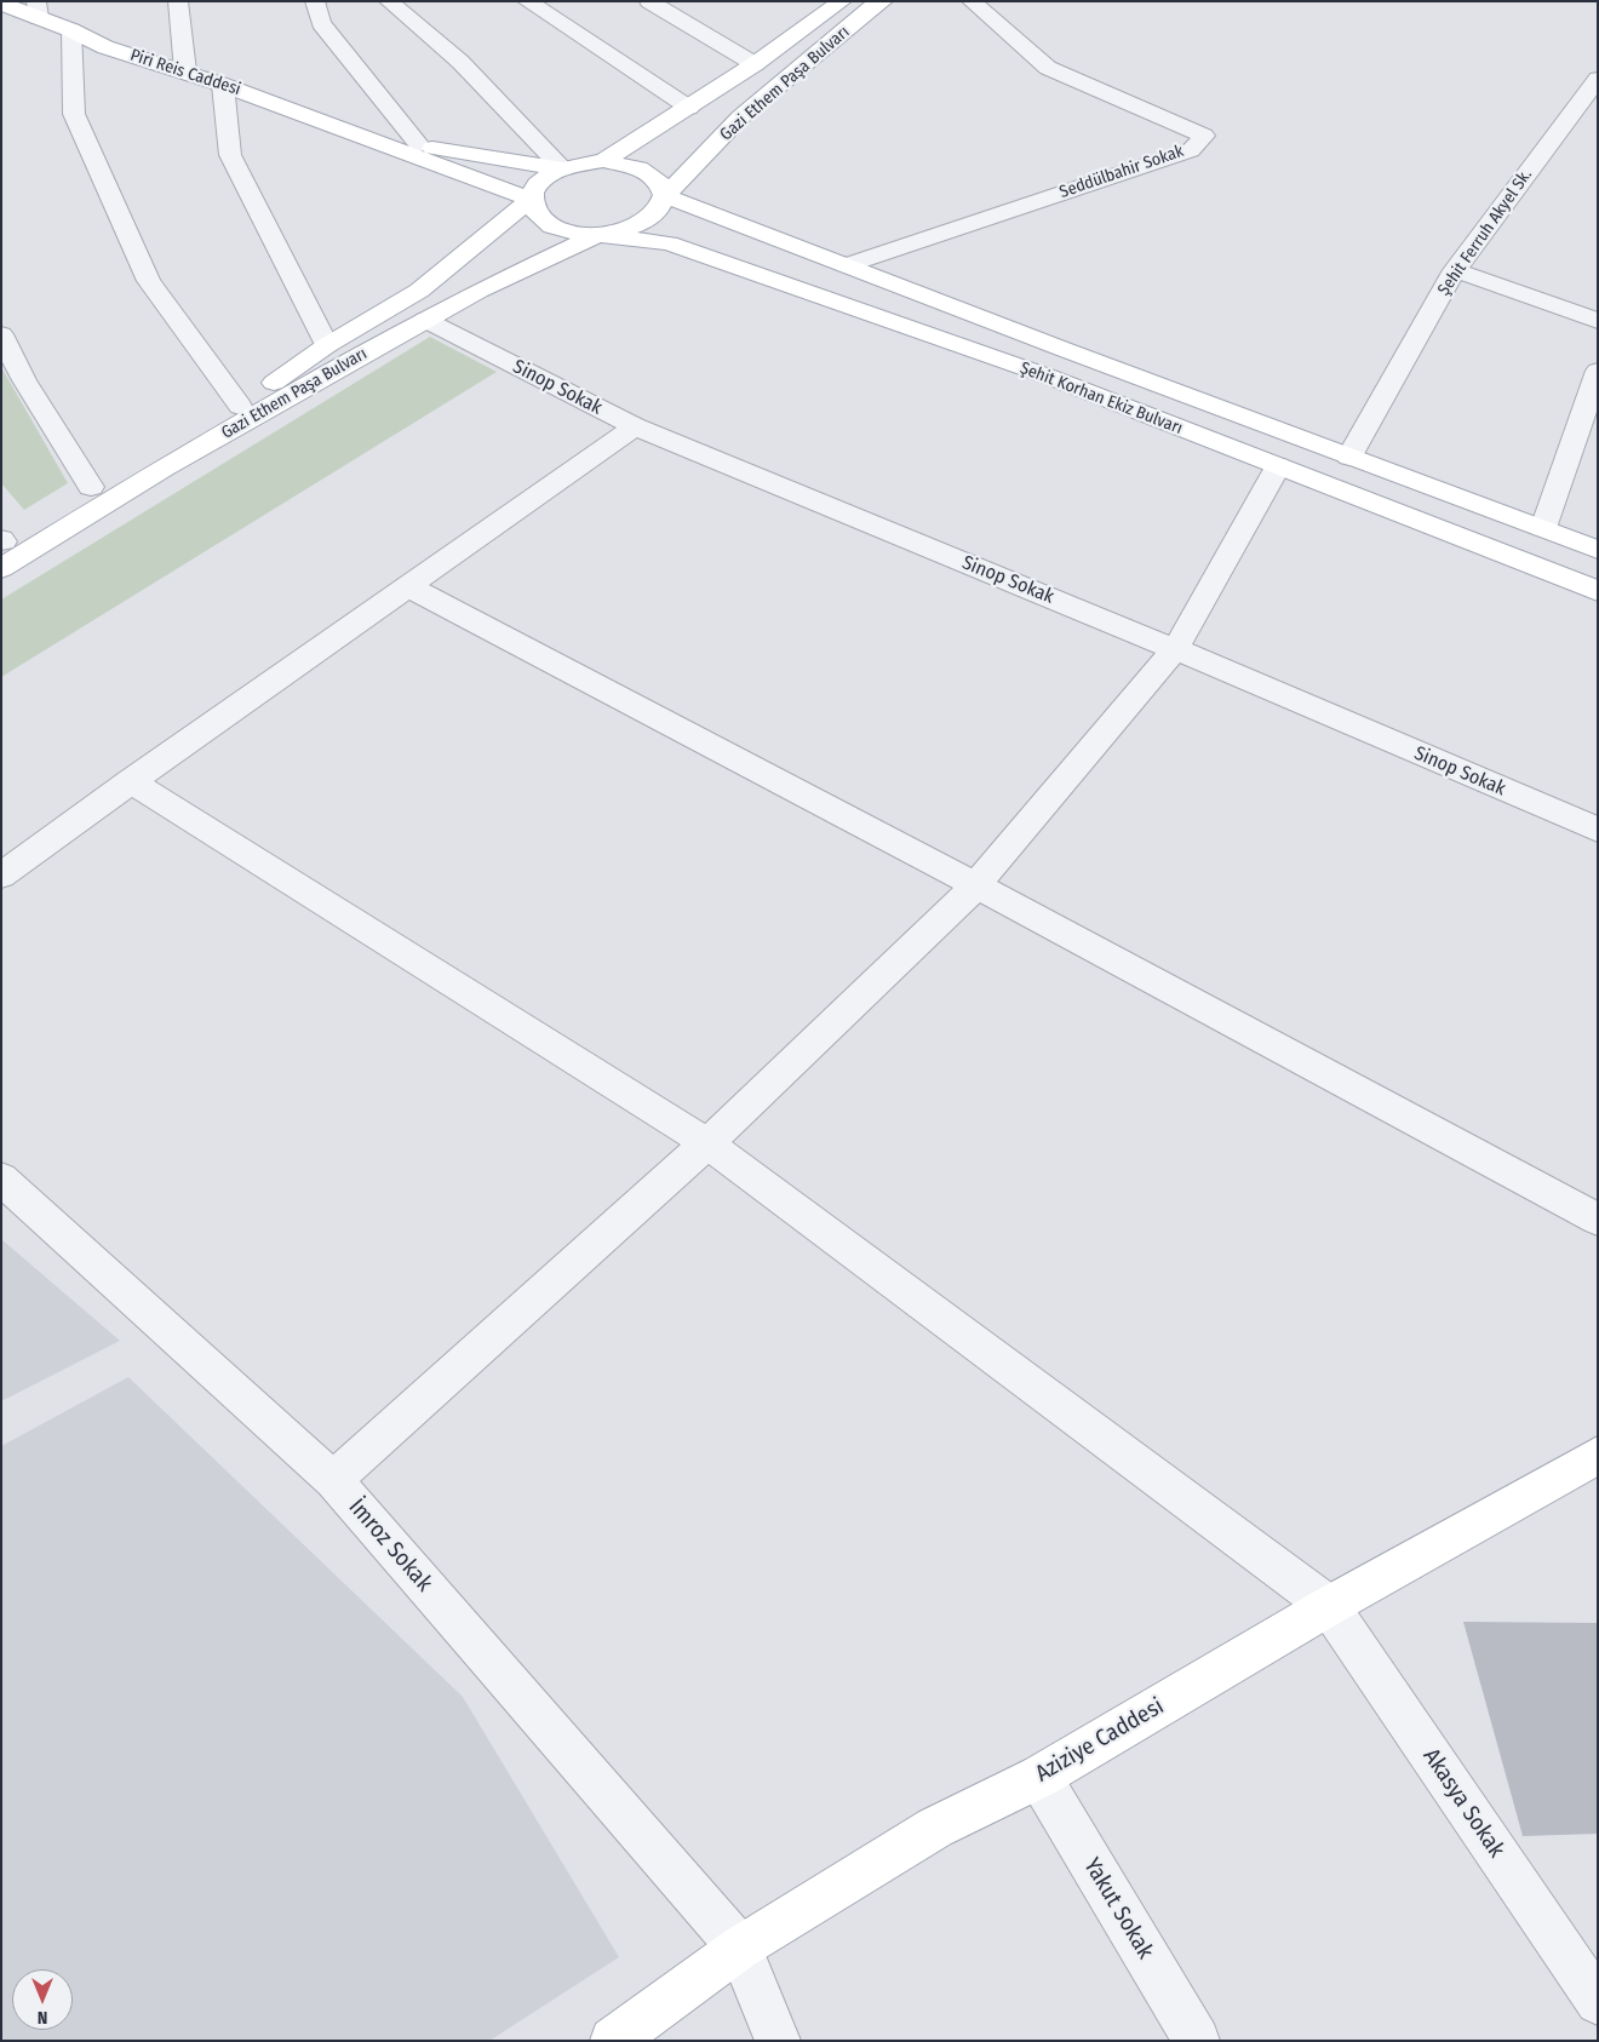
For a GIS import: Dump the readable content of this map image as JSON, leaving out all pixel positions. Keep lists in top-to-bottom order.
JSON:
{
  "streets": {
    "main road": [
      "Piri Reis Caddesi",
      "Gazi Ethem Paşa Bulvarı",
      "Şehit Korhan Ekiz Bulvarı",
      "Aziziye Caddesi"
    ],
    "street": [
      "Seddülbahir Sokak",
      "Şehit Ferruh Akyel Sk.",
      "Sinop Sokak",
      "İmroz Sokak",
      "Akasya Sokak",
      "Yakut Sokak"
    ]
  },
  "crossings": [
    ["Piri Reis Caddesi", "Gazi Ethem Paşa Bulvarı"],
    ["Piri Reis Caddesi", "Şehit Korhan Ekiz Bulvarı"],
    ["Gazi Ethem Paşa Bulvarı", "Sinop Sokak"],
    ["Gazi Ethem Paşa Bulvarı", "Şehit Korhan Ekiz Bulvarı"],
    ["Seddülbahir Sokak", "Şehit Korhan Ekiz Bulvarı"],
    ["Şehit Ferruh Akyel Sk.", "Şehit Korhan Ekiz Bulvarı"],
    ["İmroz Sokak", "Aziziye Caddesi"],
    ["Aziziye Caddesi", "Akasya Sokak"],
    ["Aziziye Caddesi", "Yakut Sokak"]
  ],
  "north": "bottom"
}
